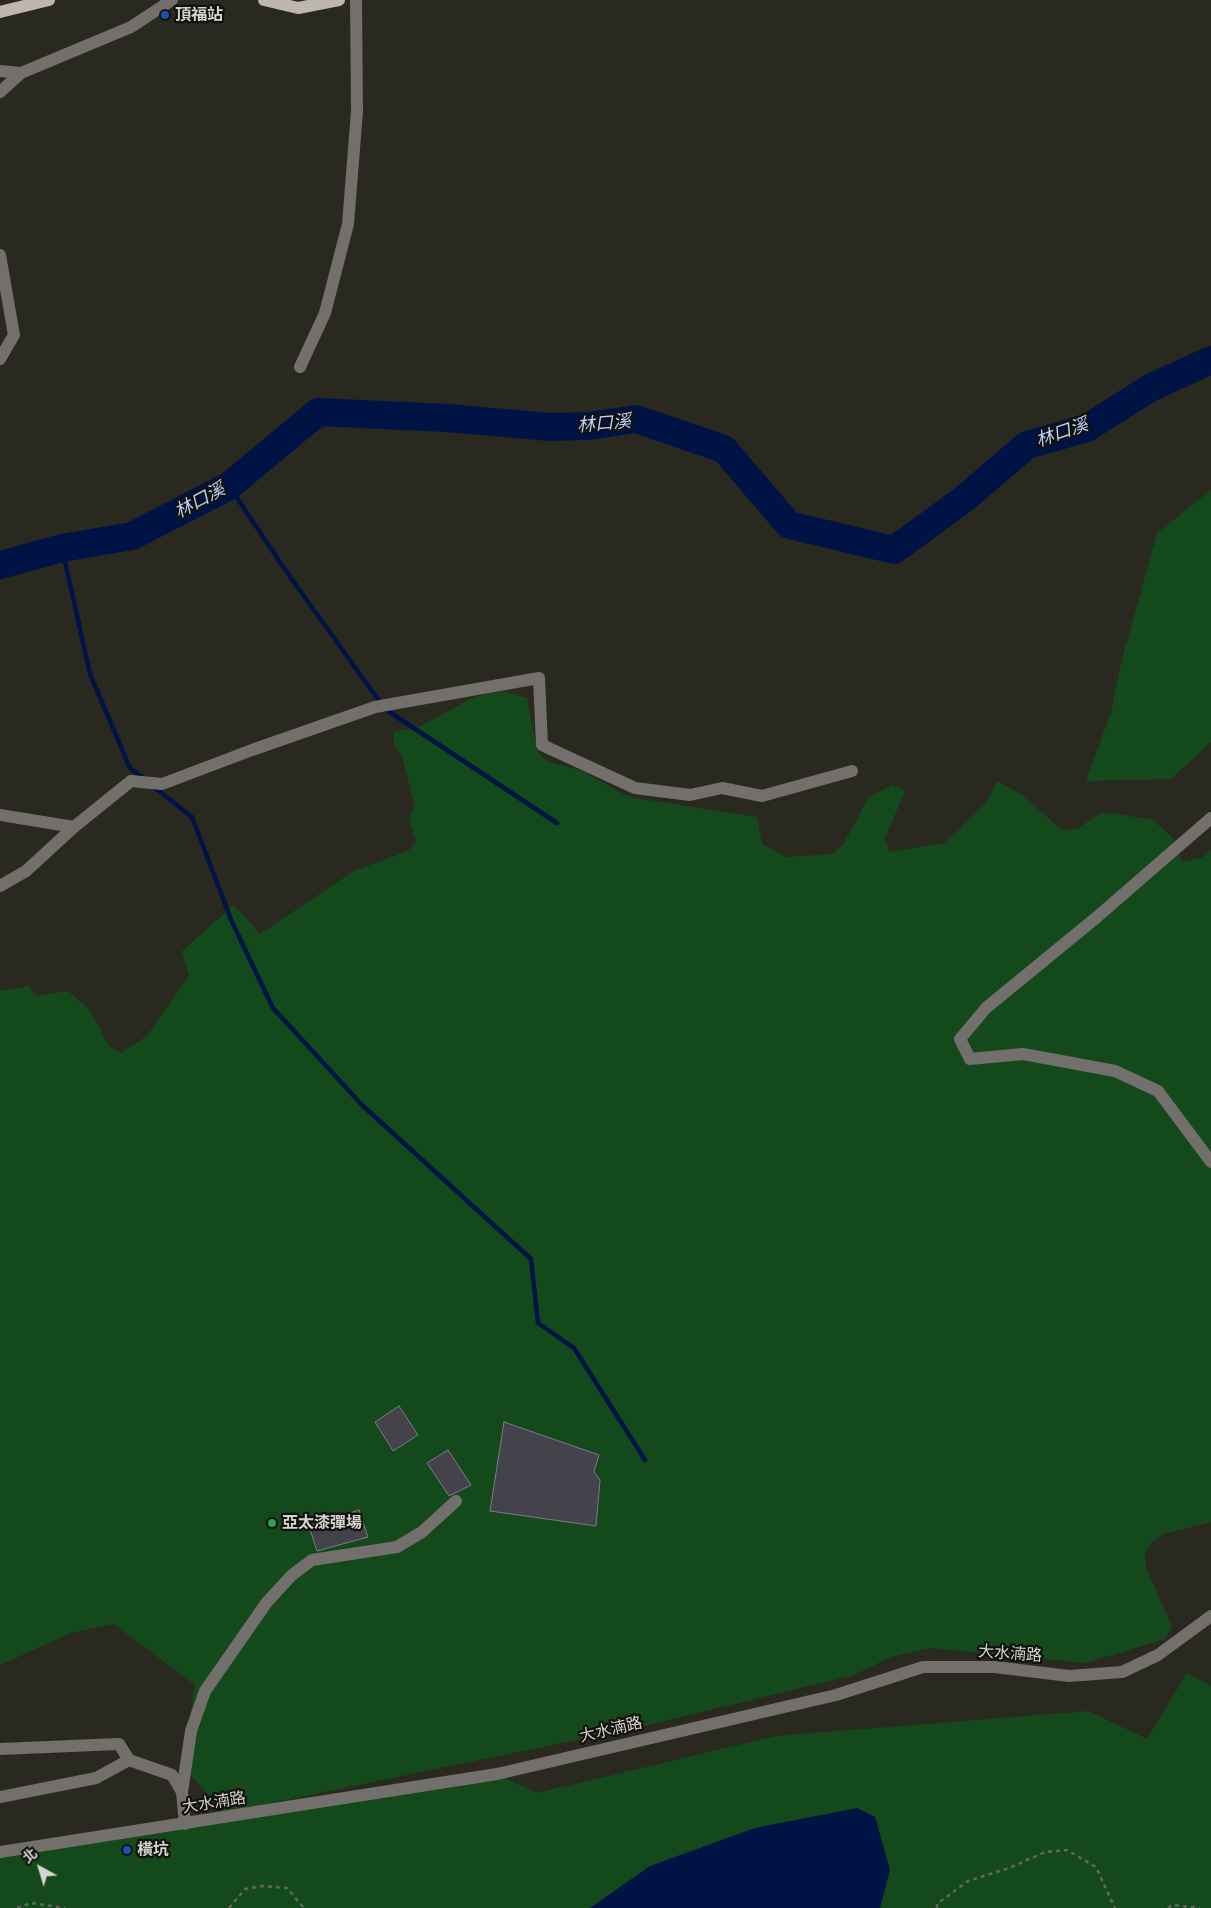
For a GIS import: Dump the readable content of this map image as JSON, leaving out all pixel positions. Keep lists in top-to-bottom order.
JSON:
{
  "streets": {
    "street": ["大水湳路"]
  },
  "water": ["林口溪"],
  "places": ["頂福站", "亞太漆彈場", "橫坑"],
  "north": "top left"
}
